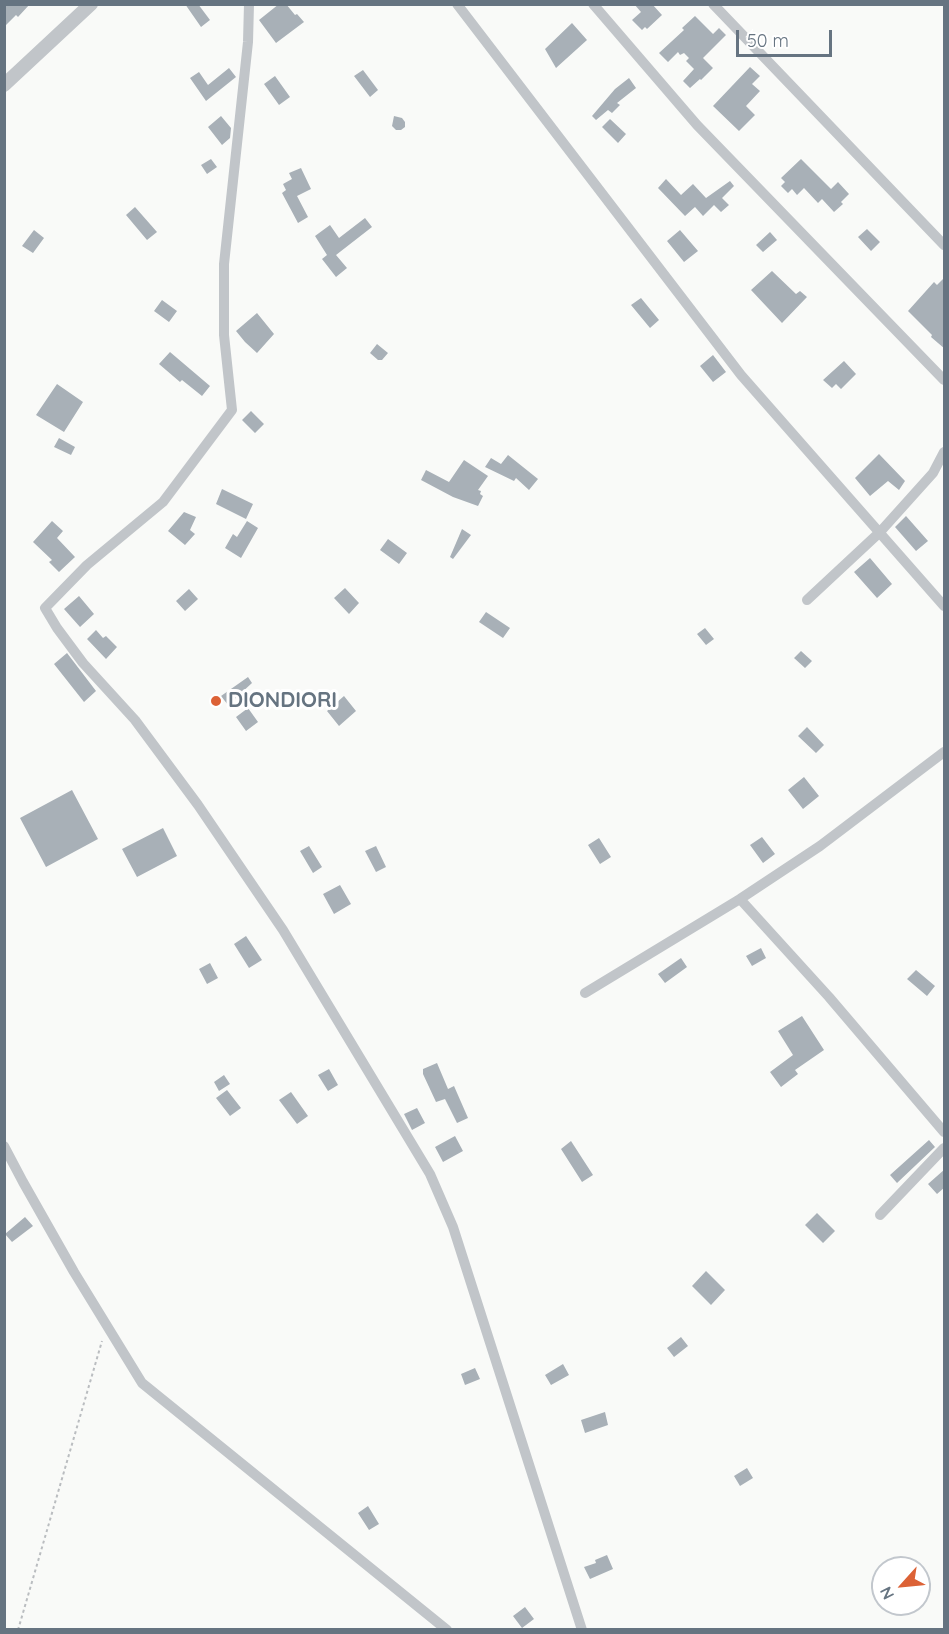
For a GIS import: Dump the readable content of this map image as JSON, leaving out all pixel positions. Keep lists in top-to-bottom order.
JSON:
{
  "places": ["DIONDIORI"],
  "scale_bar": "50 m",
  "north": "bottom left"
}
